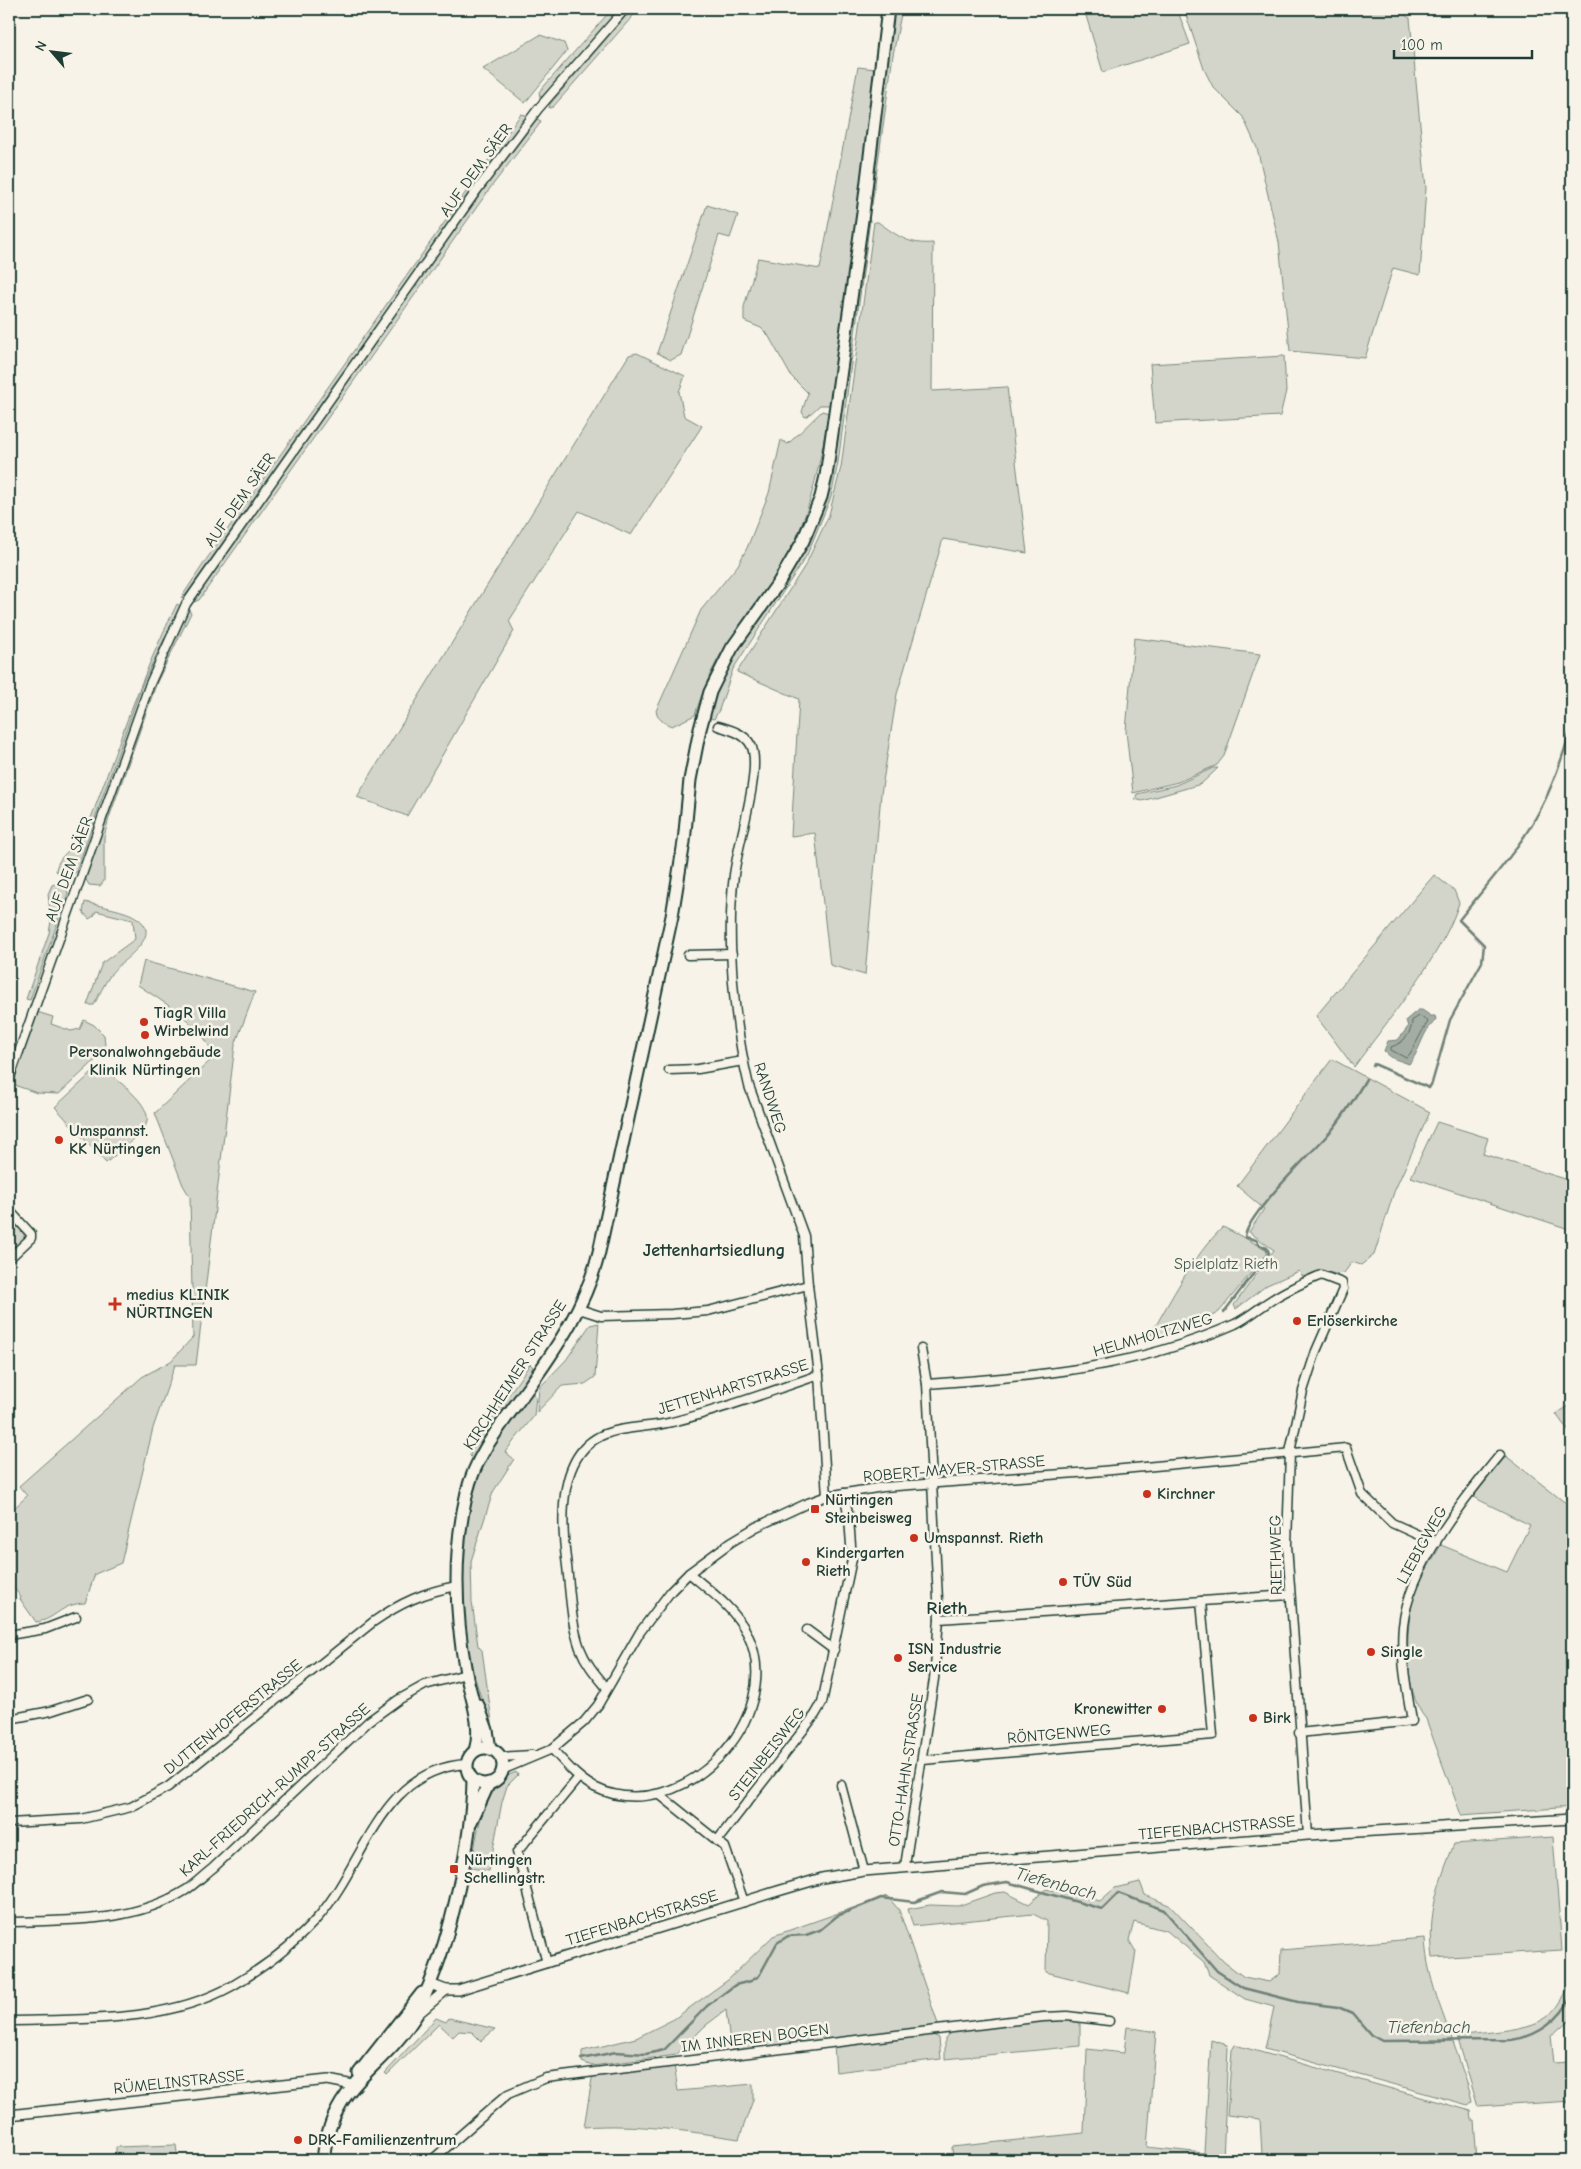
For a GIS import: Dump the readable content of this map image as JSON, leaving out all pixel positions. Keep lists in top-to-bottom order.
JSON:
{
  "streets": {
    "main road": ["KIRCHHEIMER STRASSE"],
    "street": [
      "AUF DEM SÄER",
      "RANDWEG",
      "HELMHOLTZWEG",
      "JETTENHARTSTRASSE",
      "ROBERT-MAYER-STRASSE",
      "LIEBIGWEG",
      "RIETHWEG",
      "DUTTENHOFERSTRASSE",
      "RÖNTGENWEG",
      "STEINBEISWEG",
      "OTTO-HAHN-STRASSE",
      "KARL-FRIEDRICH-RUMPP-STRASSE",
      "TIEFENBACHSTRASSE",
      "IM INNEREN BOGEN",
      "RÜMELINSTRASSE"
    ]
  },
  "crossings": [
    ["RANDWEG", "JETTENHARTSTRASSE"],
    ["RANDWEG", "ROBERT-MAYER-STRASSE"],
    ["HELMHOLTZWEG", "RIETHWEG"],
    ["HELMHOLTZWEG", "OTTO-HAHN-STRASSE"],
    ["KIRCHHEIMER STRASSE", "ROBERT-MAYER-STRASSE"],
    ["KIRCHHEIMER STRASSE", "DUTTENHOFERSTRASSE"],
    ["KIRCHHEIMER STRASSE", "KARL-FRIEDRICH-RUMPP-STRASSE"],
    ["JETTENHARTSTRASSE", "ROBERT-MAYER-STRASSE"],
    ["ROBERT-MAYER-STRASSE", "LIEBIGWEG"],
    ["ROBERT-MAYER-STRASSE", "RIETHWEG"],
    ["ROBERT-MAYER-STRASSE", "STEINBEISWEG"],
    ["ROBERT-MAYER-STRASSE", "OTTO-HAHN-STRASSE"],
    ["LIEBIGWEG", "RIETHWEG"],
    ["RIETHWEG", "TIEFENBACHSTRASSE"],
    ["RÖNTGENWEG", "OTTO-HAHN-STRASSE"],
    ["OTTO-HAHN-STRASSE", "TIEFENBACHSTRASSE"]
  ],
  "districts": ["Jettenhartsiedlung", "Rieth"],
  "water": ["Tiefenbach"],
  "parks": ["Spielplatz Rieth"],
  "places": {
    "other": [
      "TiagR Villa Wirbelwind",
      "Personalwohngebäude Klinik Nürtingen",
      "Umspannst. KK Nürtingen",
      "Erlöserkirche",
      "Kirchner",
      "Umspannst. Rieth",
      "Kindergarten Rieth",
      "TÜV Süd",
      "Single",
      "ISN Industrie Service",
      "Kronewitter",
      "Birk",
      "DRK-Familienzentrum"
    ],
    "health": ["medius KLINIK NÜRTINGEN"],
    "transit": ["Nürtingen Steinbeisweg", "Nürtingen Schellingstr."]
  },
  "scale_bar": "100 m",
  "north": "top left"
}
